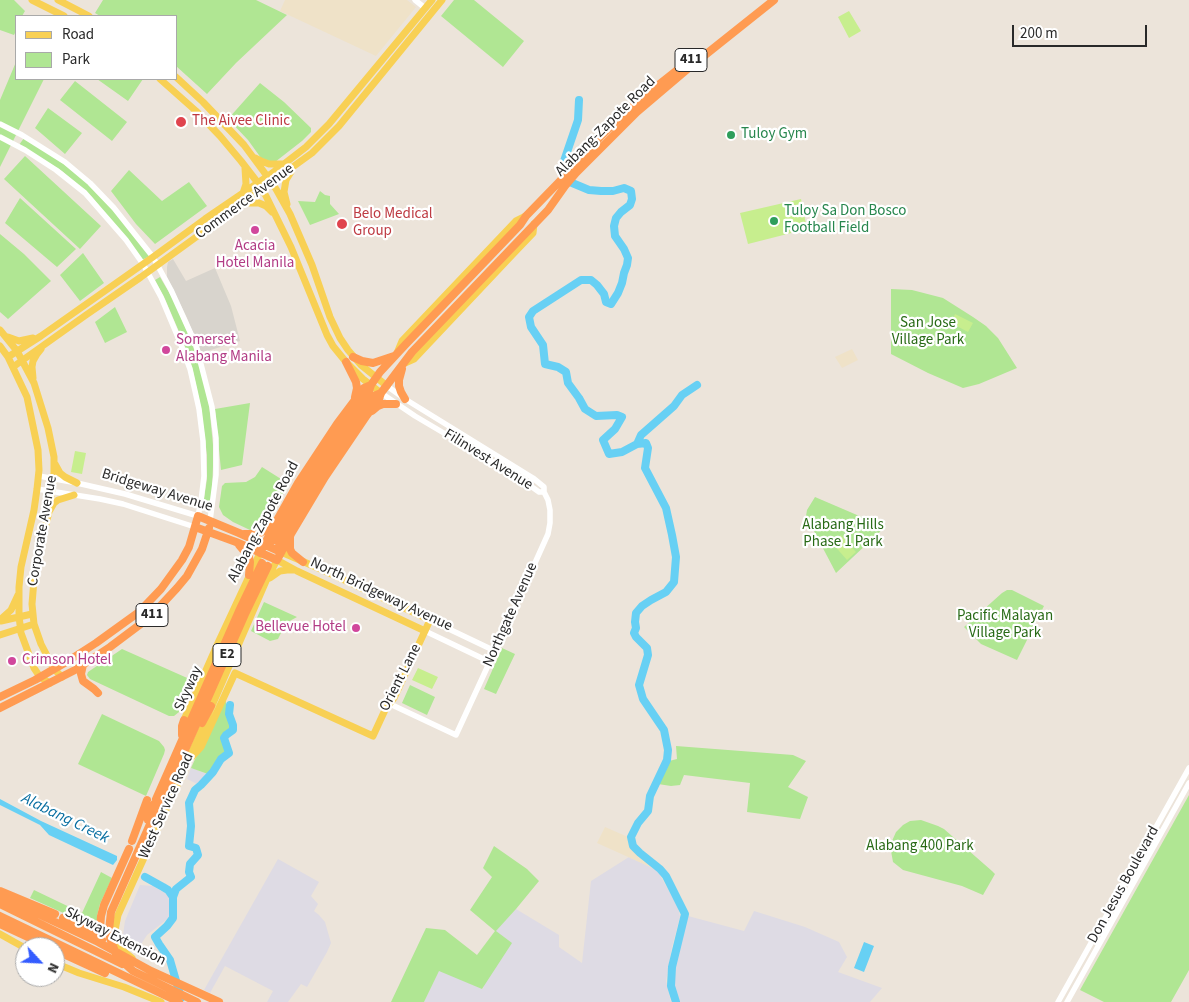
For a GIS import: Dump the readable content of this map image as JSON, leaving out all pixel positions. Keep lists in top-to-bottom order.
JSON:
{
  "streets": {
    "highway": [
      "411",
      "Alabang-Zapote Road",
      "Bridgeway Avenue",
      "North Bridgeway Avenue",
      "E2",
      "Skyway",
      "Skyway Extension"
    ],
    "main road": [
      "Commerce Avenue",
      "Filinvest Avenue",
      "Corporate Avenue",
      "Orient Lane",
      "West Service Road"
    ],
    "street": ["Northgate Avenue", "Don Jesus Boulevard"]
  },
  "crossings": [
    ["411", "Bridgeway Avenue"],
    ["411", "Corporate Avenue"],
    ["Alabang-Zapote Road", "Filinvest Avenue"],
    ["Alabang-Zapote Road", "Bridgeway Avenue"],
    ["Alabang-Zapote Road", "North Bridgeway Avenue"],
    ["Alabang-Zapote Road", "E2"],
    ["Alabang-Zapote Road", "West Service Road"],
    ["Commerce Avenue", "Filinvest Avenue"],
    ["Commerce Avenue", "Corporate Avenue"],
    ["Filinvest Avenue", "Northgate Avenue"],
    ["Bridgeway Avenue", "Corporate Avenue"],
    ["Bridgeway Avenue", "North Bridgeway Avenue"],
    ["North Bridgeway Avenue", "Northgate Avenue"],
    ["North Bridgeway Avenue", "Orient Lane"],
    ["North Bridgeway Avenue", "West Service Road"],
    ["Northgate Avenue", "Orient Lane"],
    ["E2", "Skyway"],
    ["West Service Road", "Skyway Extension"]
  ],
  "water": ["Alabang Creek"],
  "parks": [
    "San Jose Village Park",
    "Alabang Hills Phase 1 Park",
    "Pacific Malayan Village Park",
    "Alabang 400 Park"
  ],
  "places": [
    "The Aivee Clinic",
    "Tuloy Gym",
    "Tuloy Sa Don Bosco Football Field",
    "Belo Medical Group",
    "Acacia Hotel Manila",
    "Somerset Alabang Manila",
    "Bellevue Hotel",
    "Crimson Hotel"
  ],
  "legend": ["Road", "Park"],
  "scale_bar": "200 m",
  "north": "bottom right"
}
